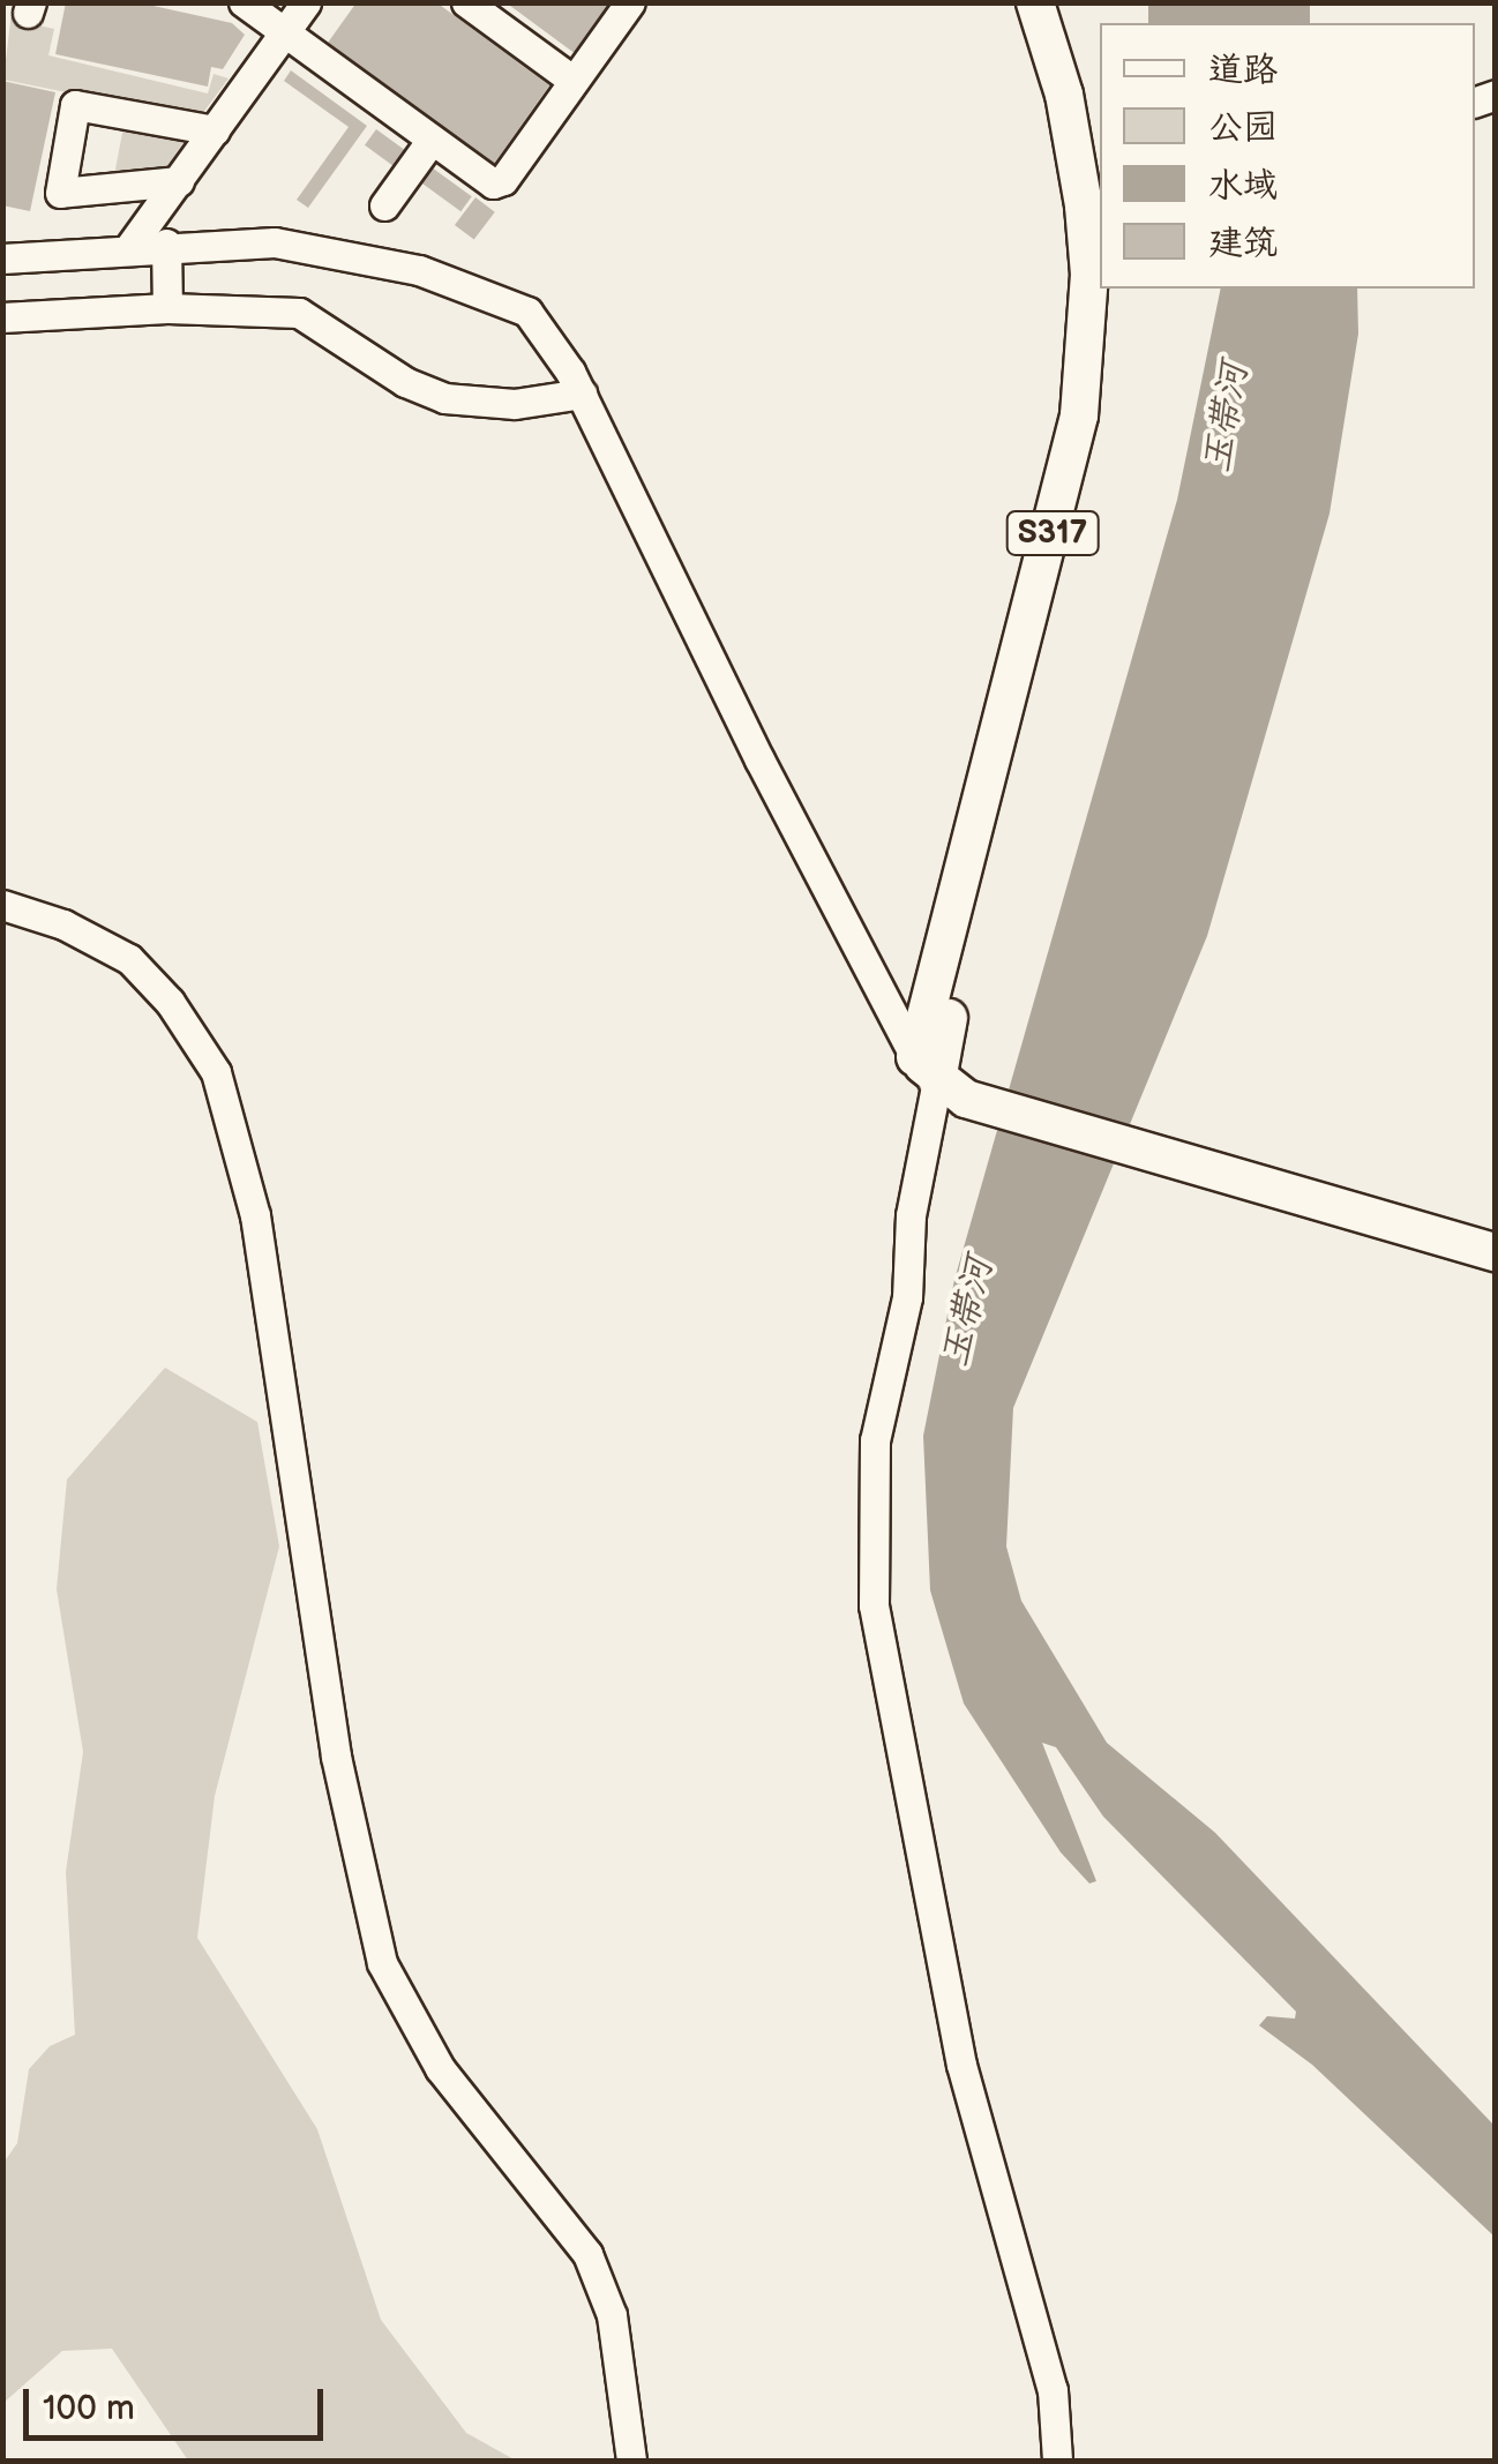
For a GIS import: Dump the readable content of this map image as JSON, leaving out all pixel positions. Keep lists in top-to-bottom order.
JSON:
{
  "streets": {
    "main road": ["S317"]
  },
  "water": ["玉带河"],
  "legend": [
    "道路",
    "公园",
    "水域",
    "建筑"
  ],
  "scale_bar": "100 m"
}
